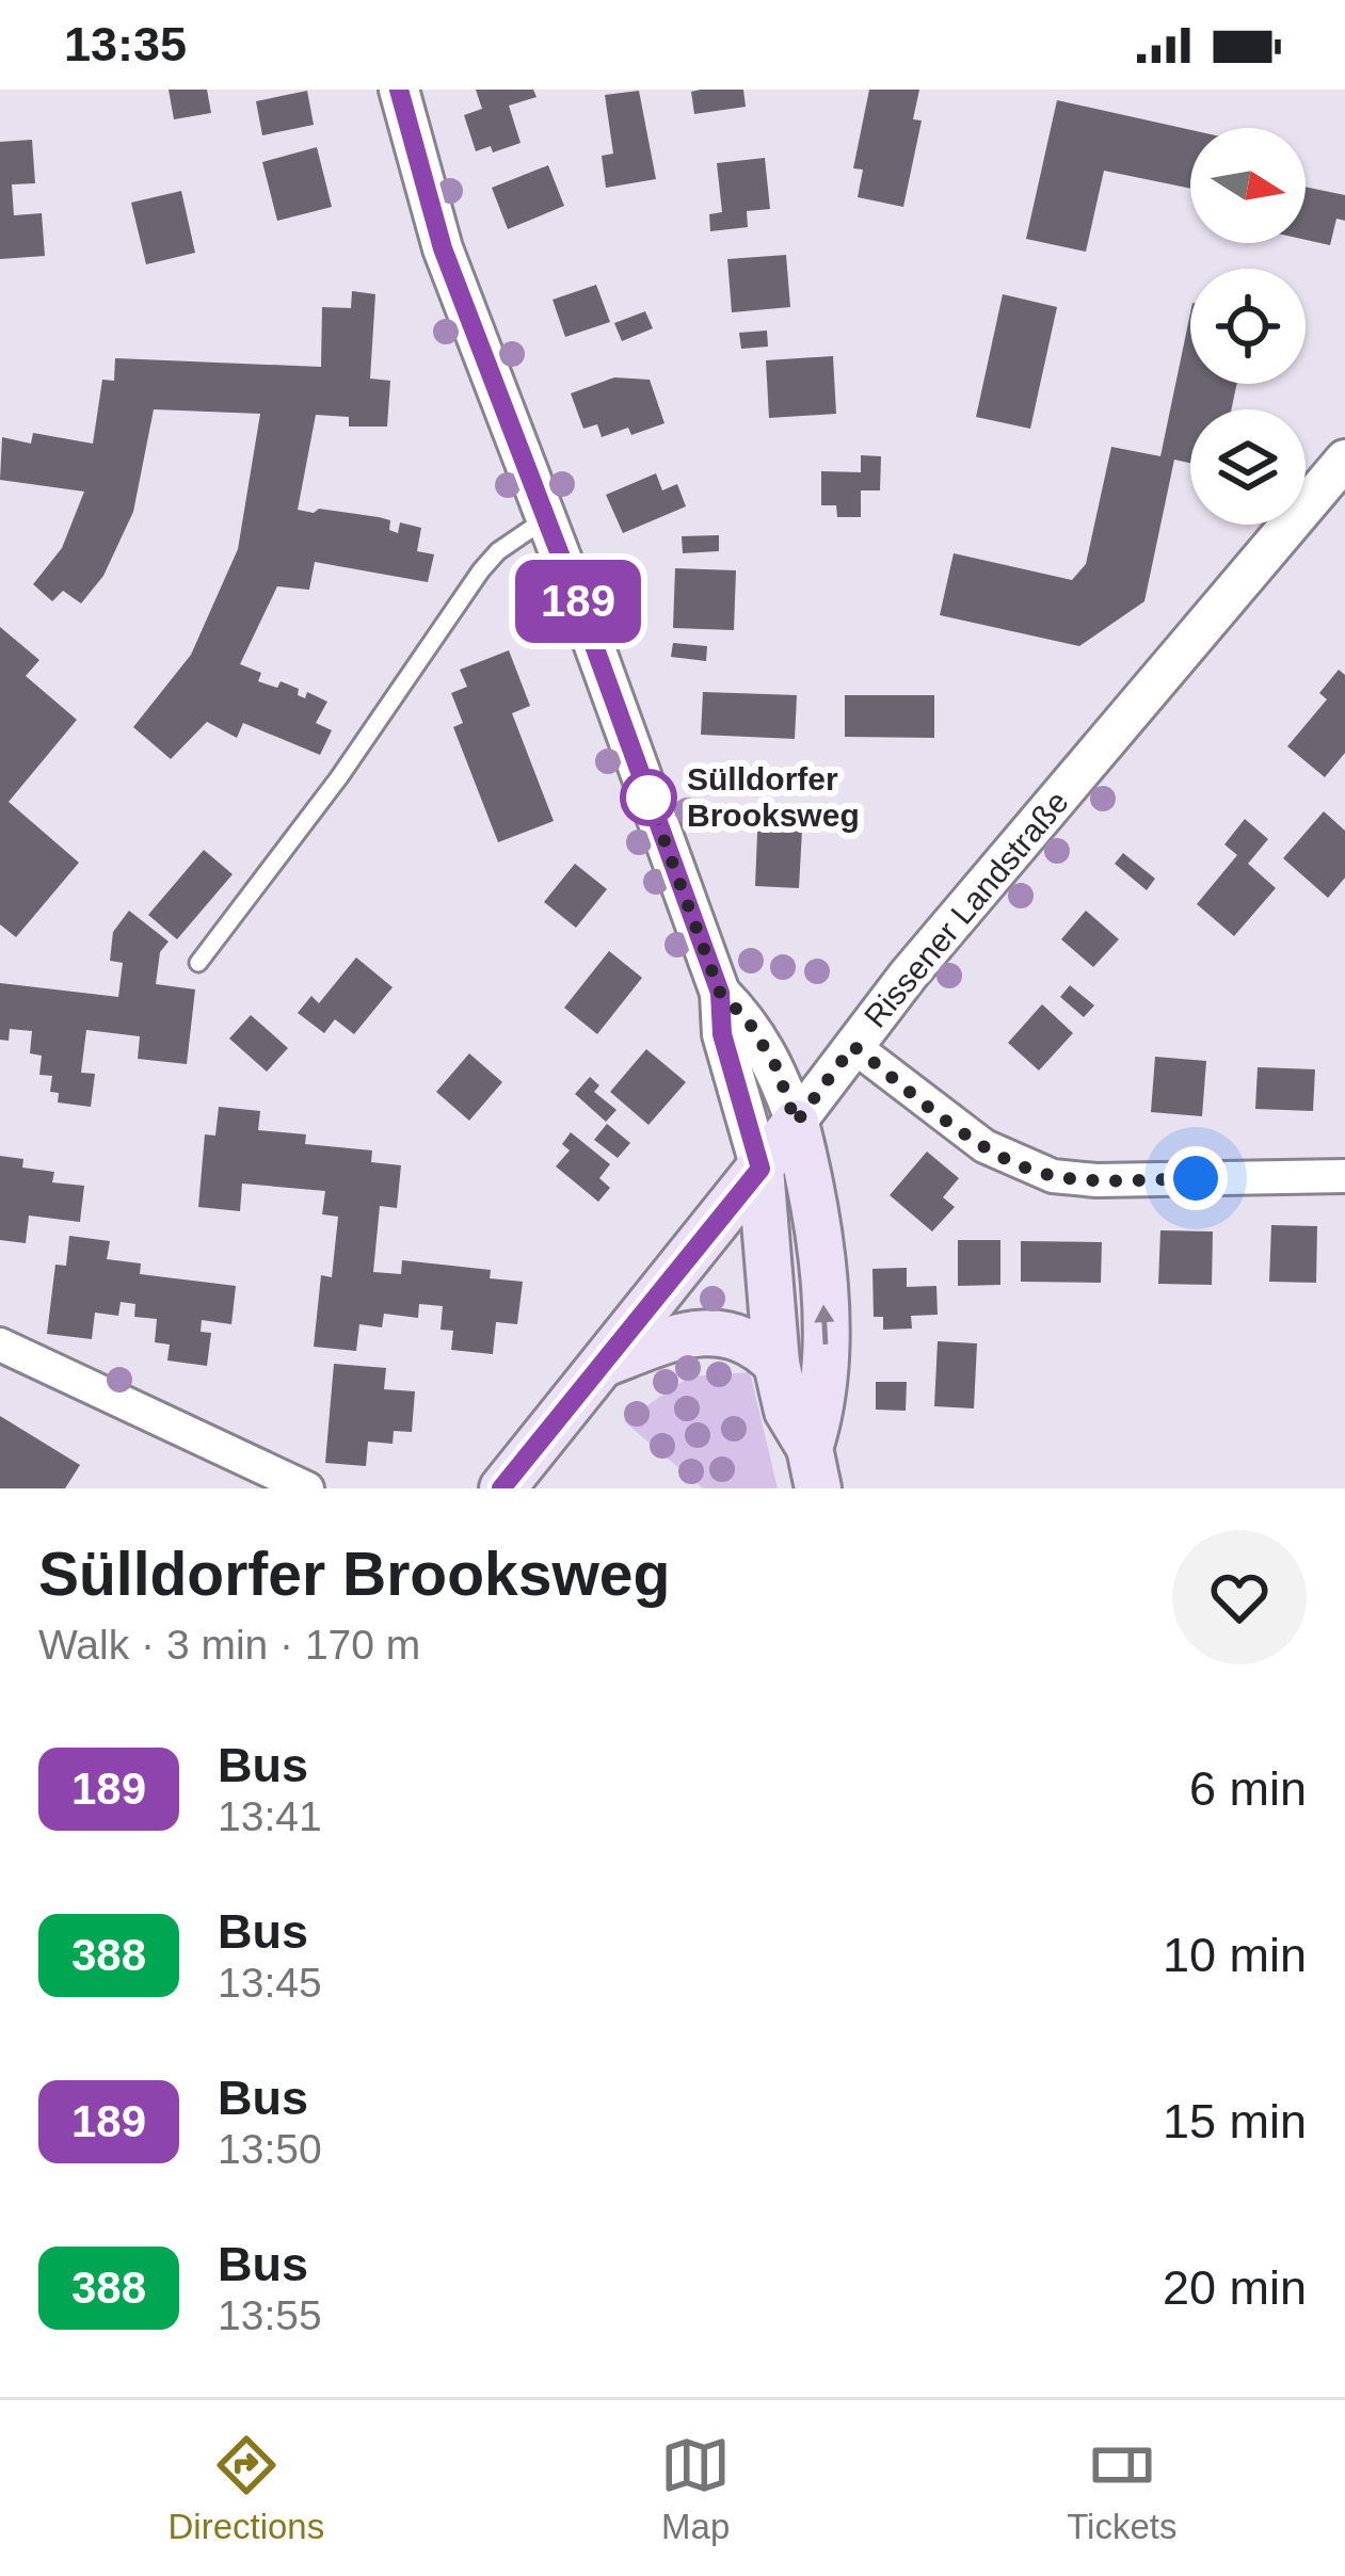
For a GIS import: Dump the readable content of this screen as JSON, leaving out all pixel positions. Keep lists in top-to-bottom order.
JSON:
{
  "streets": {
    "main road": ["Rissener Landstraße"]
  },
  "places": ["Sülldorfer Brooksweg"],
  "lines": ["bus line 189"],
  "north": "right",
  "page": {
    "status": "13:35",
    "on_map": "189",
    "heading": ["Sülldorfer Brooksweg", "Walk · 3 min · 170 m"],
    "list": [
      {
        "mark": "189",
        "name": "Bus",
        "note": "13:41",
        "value": "6 min"
      },
      {
        "mark": "388",
        "name": "Bus",
        "note": "13:45",
        "value": "10 min"
      },
      {
        "mark": "189",
        "name": "Bus",
        "note": "13:50",
        "value": "15 min"
      },
      {
        "mark": "388",
        "name": "Bus",
        "note": "13:55",
        "value": "20 min"
      }
    ],
    "tabs": ["Directions", "Map", "Tickets"]
  }
}
